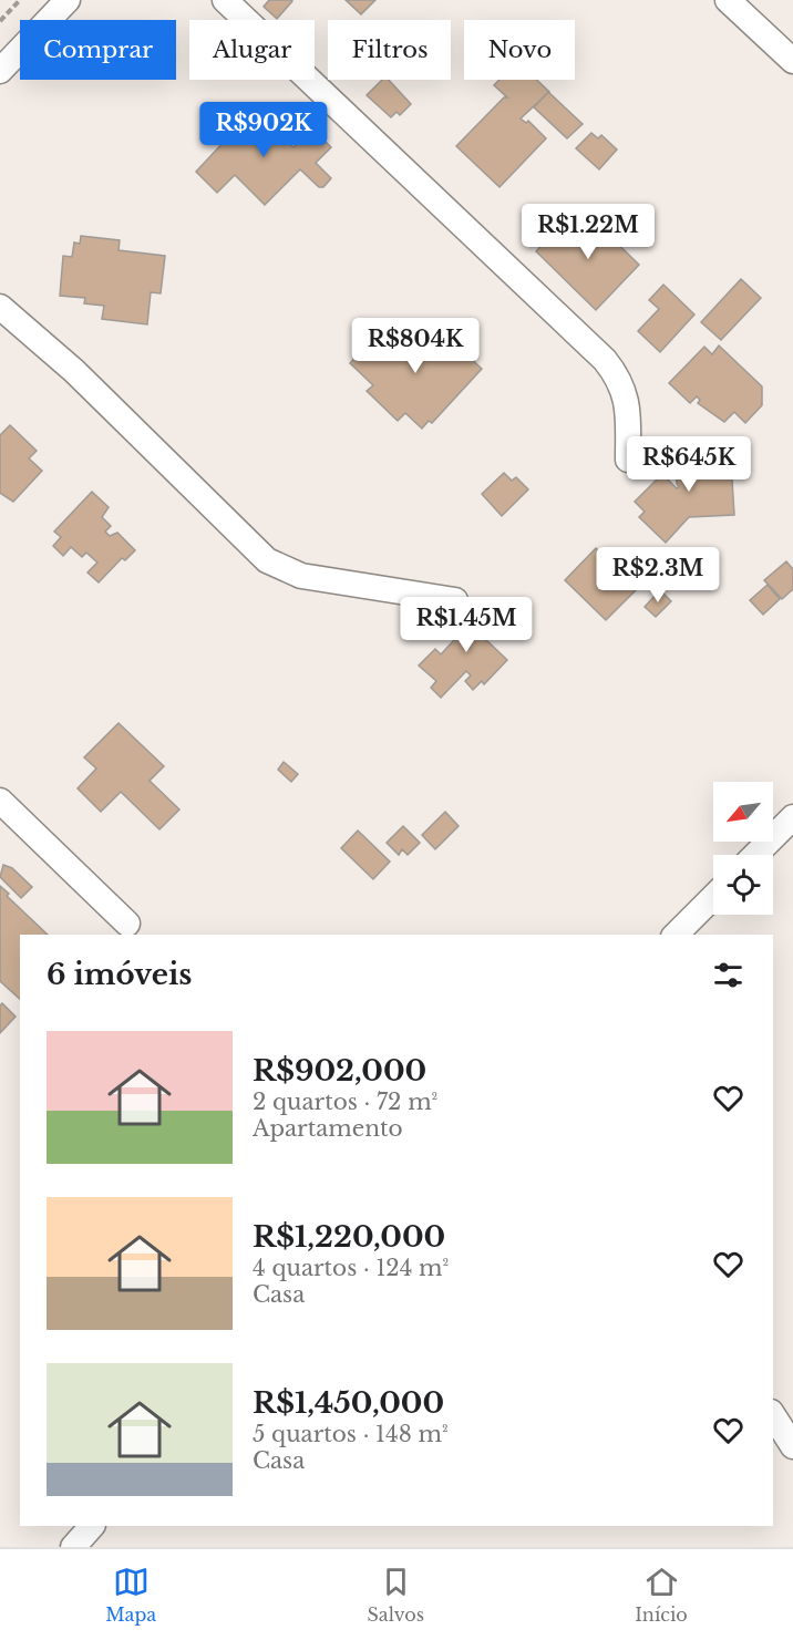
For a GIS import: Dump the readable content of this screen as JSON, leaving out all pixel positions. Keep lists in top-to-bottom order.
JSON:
{
  "north": "bottom left",
  "page": {
    "chip": [
      "Comprar",
      "Alugar",
      "Filtros",
      "Novo"
    ],
    "price": [
      "R$902K",
      "R$1.22M",
      "R$804K",
      "R$645K",
      "R$2.3M",
      "R$1.45M"
    ],
    "heading": "6 imóveis",
    "list": [
      {
        "name": "R$902,000",
        "note": "2 quartos · 72 m² · Apartamento"
      },
      {
        "name": "R$1,220,000",
        "note": "4 quartos · 124 m² · Casa"
      },
      {
        "name": "R$1,450,000",
        "note": "5 quartos · 148 m² · Casa"
      }
    ],
    "tabs": ["Mapa", "Salvos", "Início"]
  }
}
